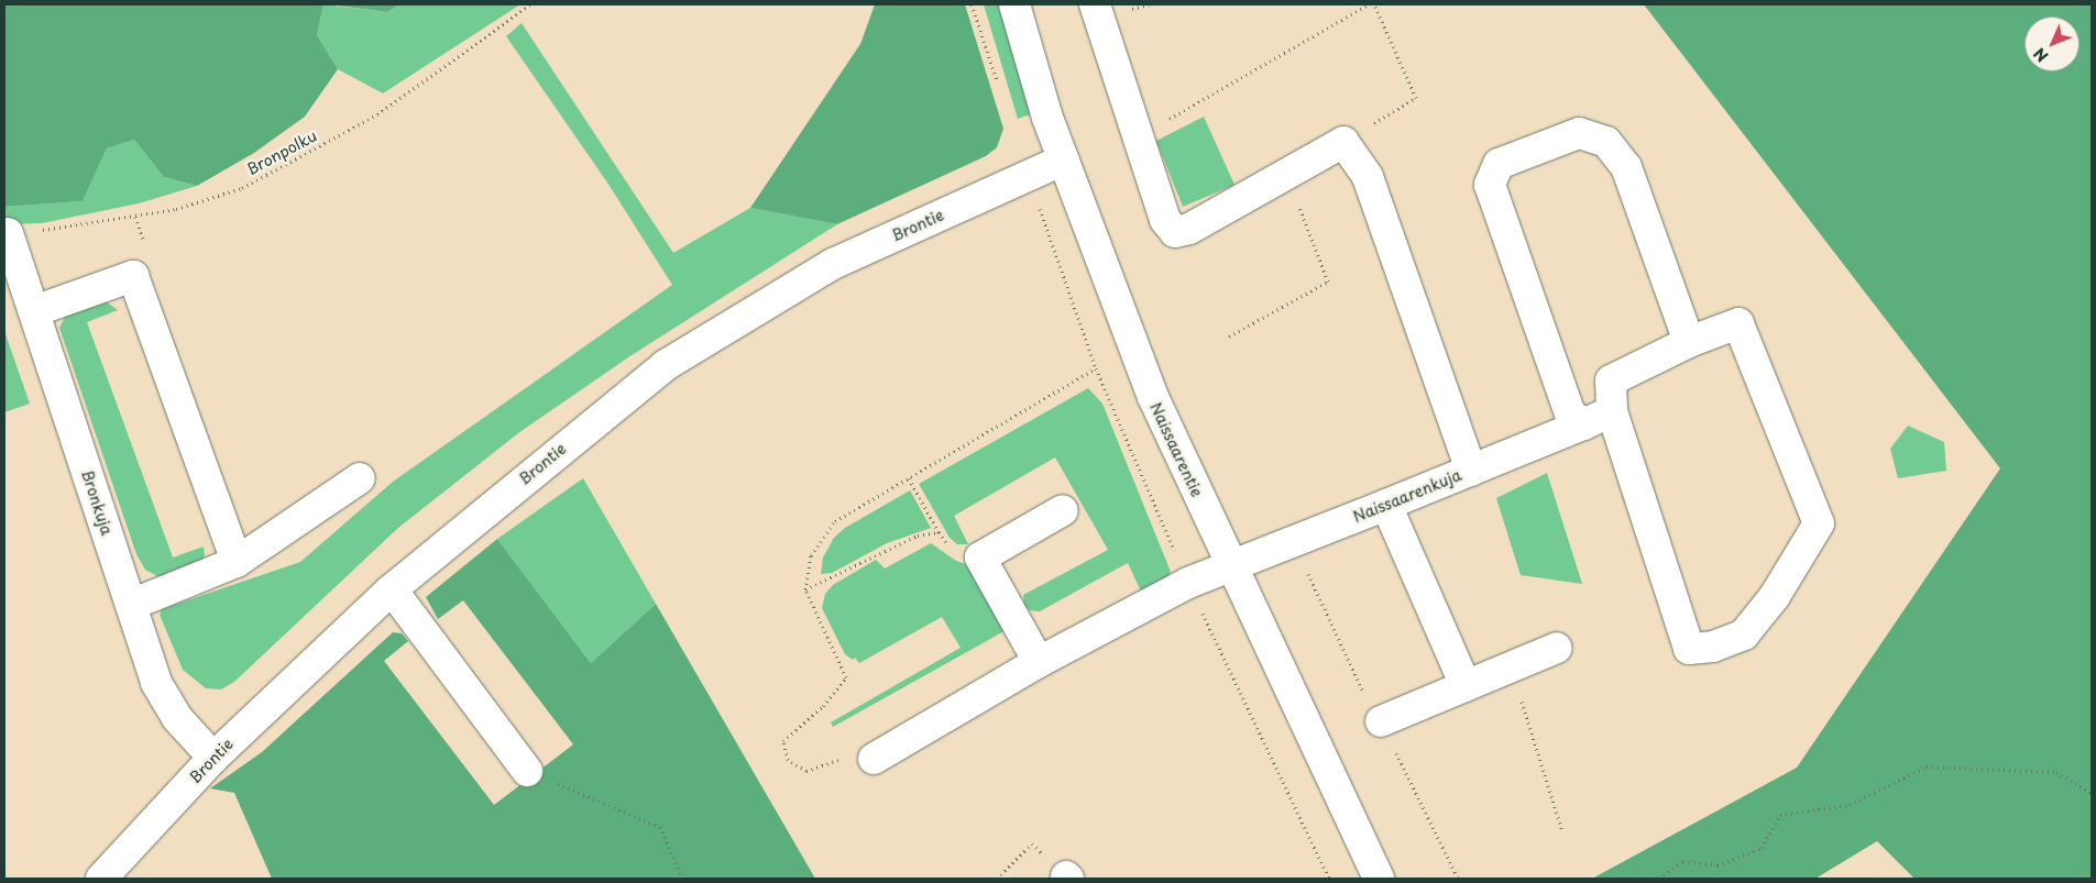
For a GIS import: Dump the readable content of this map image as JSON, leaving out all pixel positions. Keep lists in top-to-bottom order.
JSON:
{
  "streets": {
    "street": [
      "Brontie",
      "Naissaarentie",
      "Naissaarenkuja",
      "Bronkuja"
    ],
    "path": ["Bronpolku"]
  },
  "crossings": [
    ["Bronpolku", "Bronkuja"],
    ["Brontie", "Naissaarentie"],
    ["Brontie", "Bronkuja"],
    ["Naissaarentie", "Naissaarenkuja"]
  ],
  "north": "bottom left"
}
